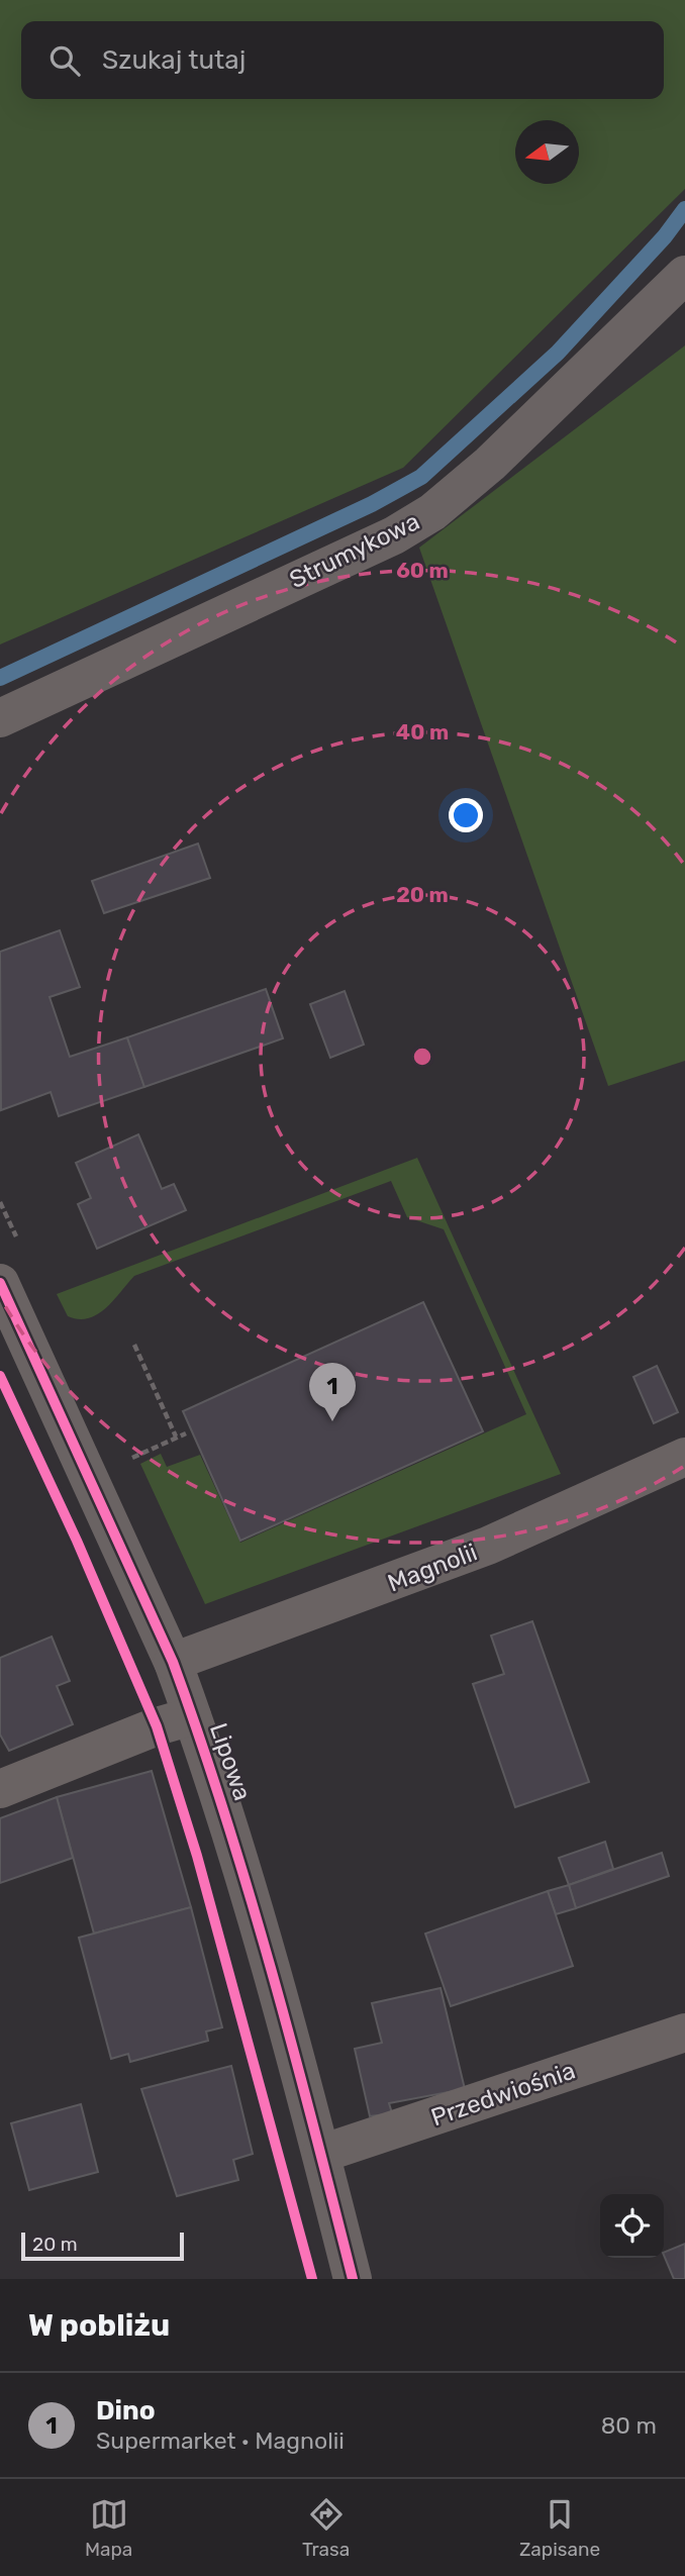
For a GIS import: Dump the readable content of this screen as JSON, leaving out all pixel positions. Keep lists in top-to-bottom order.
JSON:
{
  "streets": {
    "street": [
      "Strumykowa",
      "Magnolii",
      "Lipowa",
      "Przedwiośnia"
    ]
  },
  "crossings": [
    ["Magnolii", "Lipowa"],
    ["Lipowa", "Przedwiośnia"]
  ],
  "scale_bar": "20 m",
  "north": "left",
  "page": {
    "search": "Szukaj tutaj",
    "pins": "1",
    "scale": "20 m",
    "heading": "W pobliżu",
    "list": [
      {
        "mark": "1",
        "name": "Dino",
        "note": "Supermarket · Magnolii",
        "value": "80 m"
      }
    ],
    "nav": ["Mapa", "Trasa", "Zapisane"]
  },
  "rings": ["60 m", "40 m", "20 m"]
}
